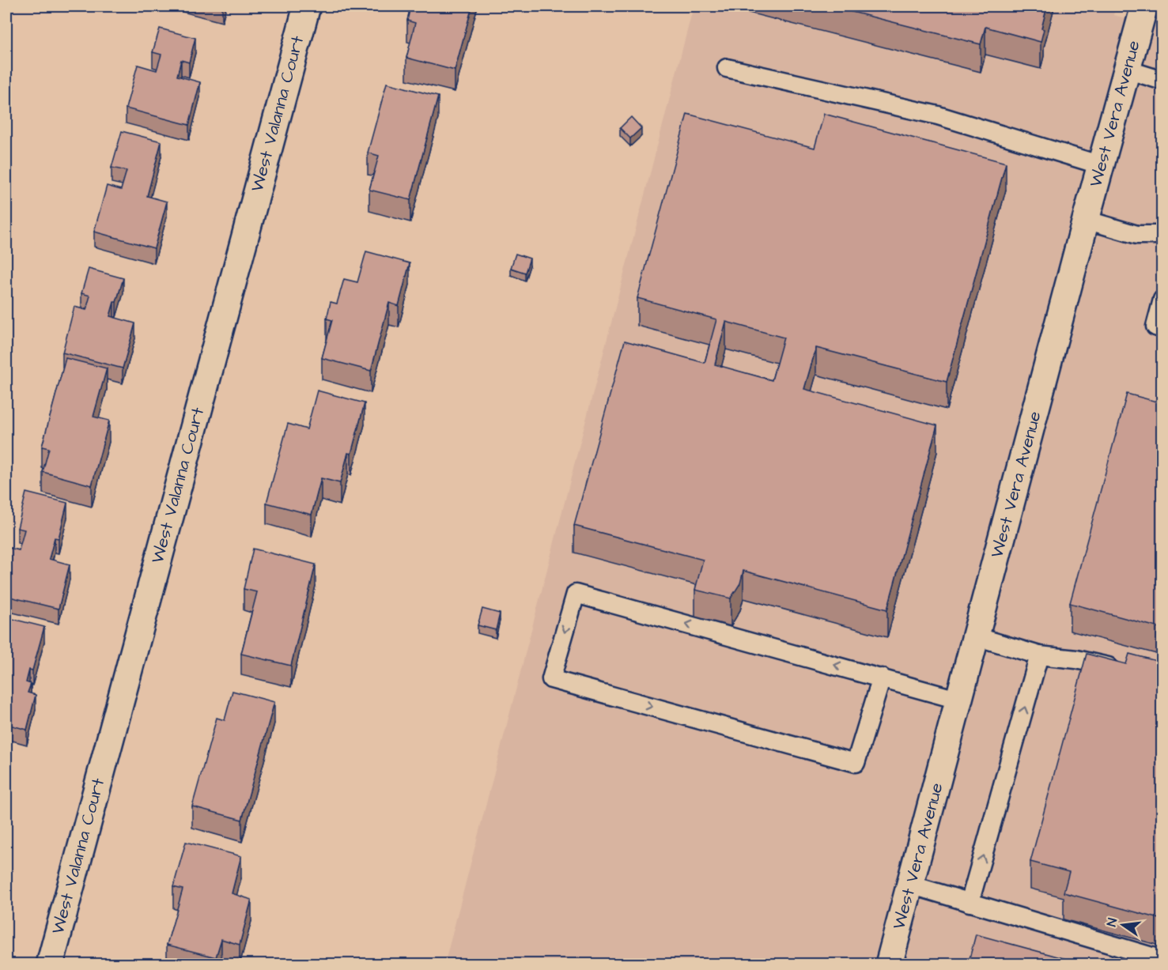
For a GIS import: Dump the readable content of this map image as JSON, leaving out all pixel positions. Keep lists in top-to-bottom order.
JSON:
{
  "streets": {
    "street": ["West Valanna Court", "West Vera Avenue"]
  },
  "north": "left"
}
